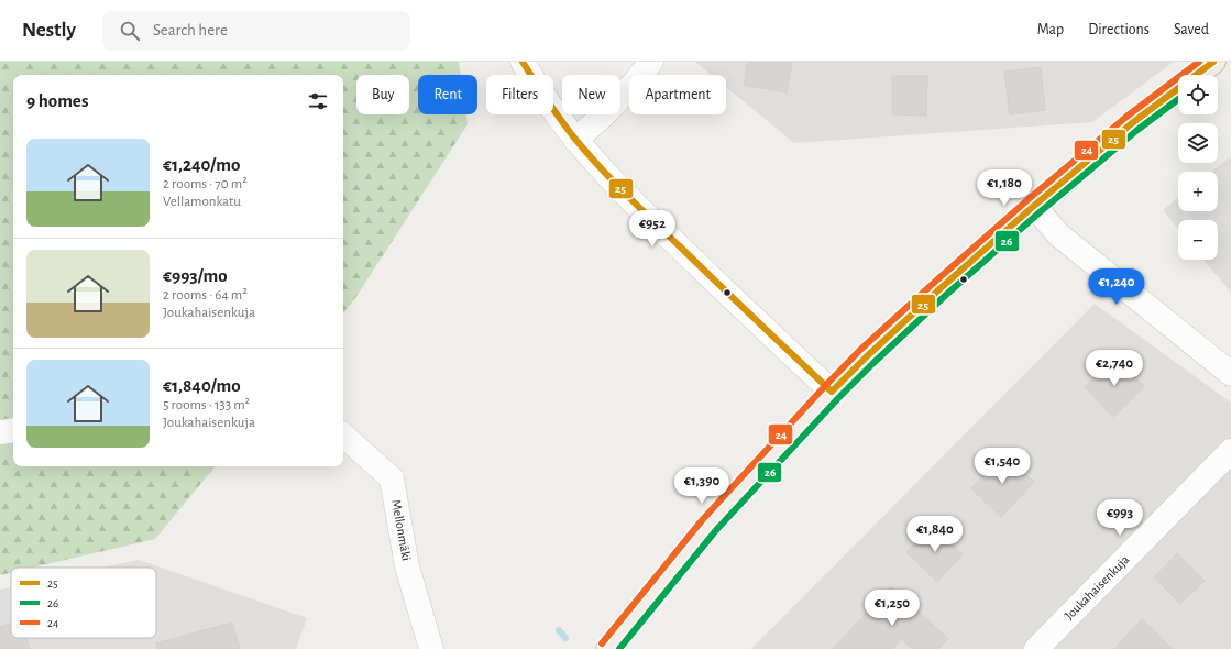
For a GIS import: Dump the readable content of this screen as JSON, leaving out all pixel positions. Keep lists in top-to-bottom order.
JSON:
{
  "streets": {
    "street": ["Mellonmäki", "Joukahaisenkuja"]
  },
  "lines": ["transit line 25", "transit line 24", "transit line 26"],
  "legend": ["25", "26", "24"],
  "page": {
    "header": "Nestly",
    "search": "Search here",
    "nav": ["Map", "Directions", "Saved"],
    "map_buttons": ["+", "−"],
    "chip": [
      "Buy",
      "Rent",
      "Filters",
      "New",
      "Apartment"
    ],
    "heading": "9 homes",
    "list": [
      {
        "name": "€1,240/mo",
        "note": "2 rooms · 70 m² · Vellamonkatu"
      },
      {
        "name": "€993/mo",
        "note": "2 rooms · 64 m² · Joukahaisenkuja"
      },
      {
        "name": "€1,840/mo",
        "note": "5 rooms · 133 m² · Joukahaisenkuja"
      }
    ],
    "price": [
      "€1,180",
      "€952",
      "€1,240",
      "€2,740",
      "€1,540",
      "€1,390",
      "€993",
      "€1,840",
      "€1,250"
    ]
  }
}
